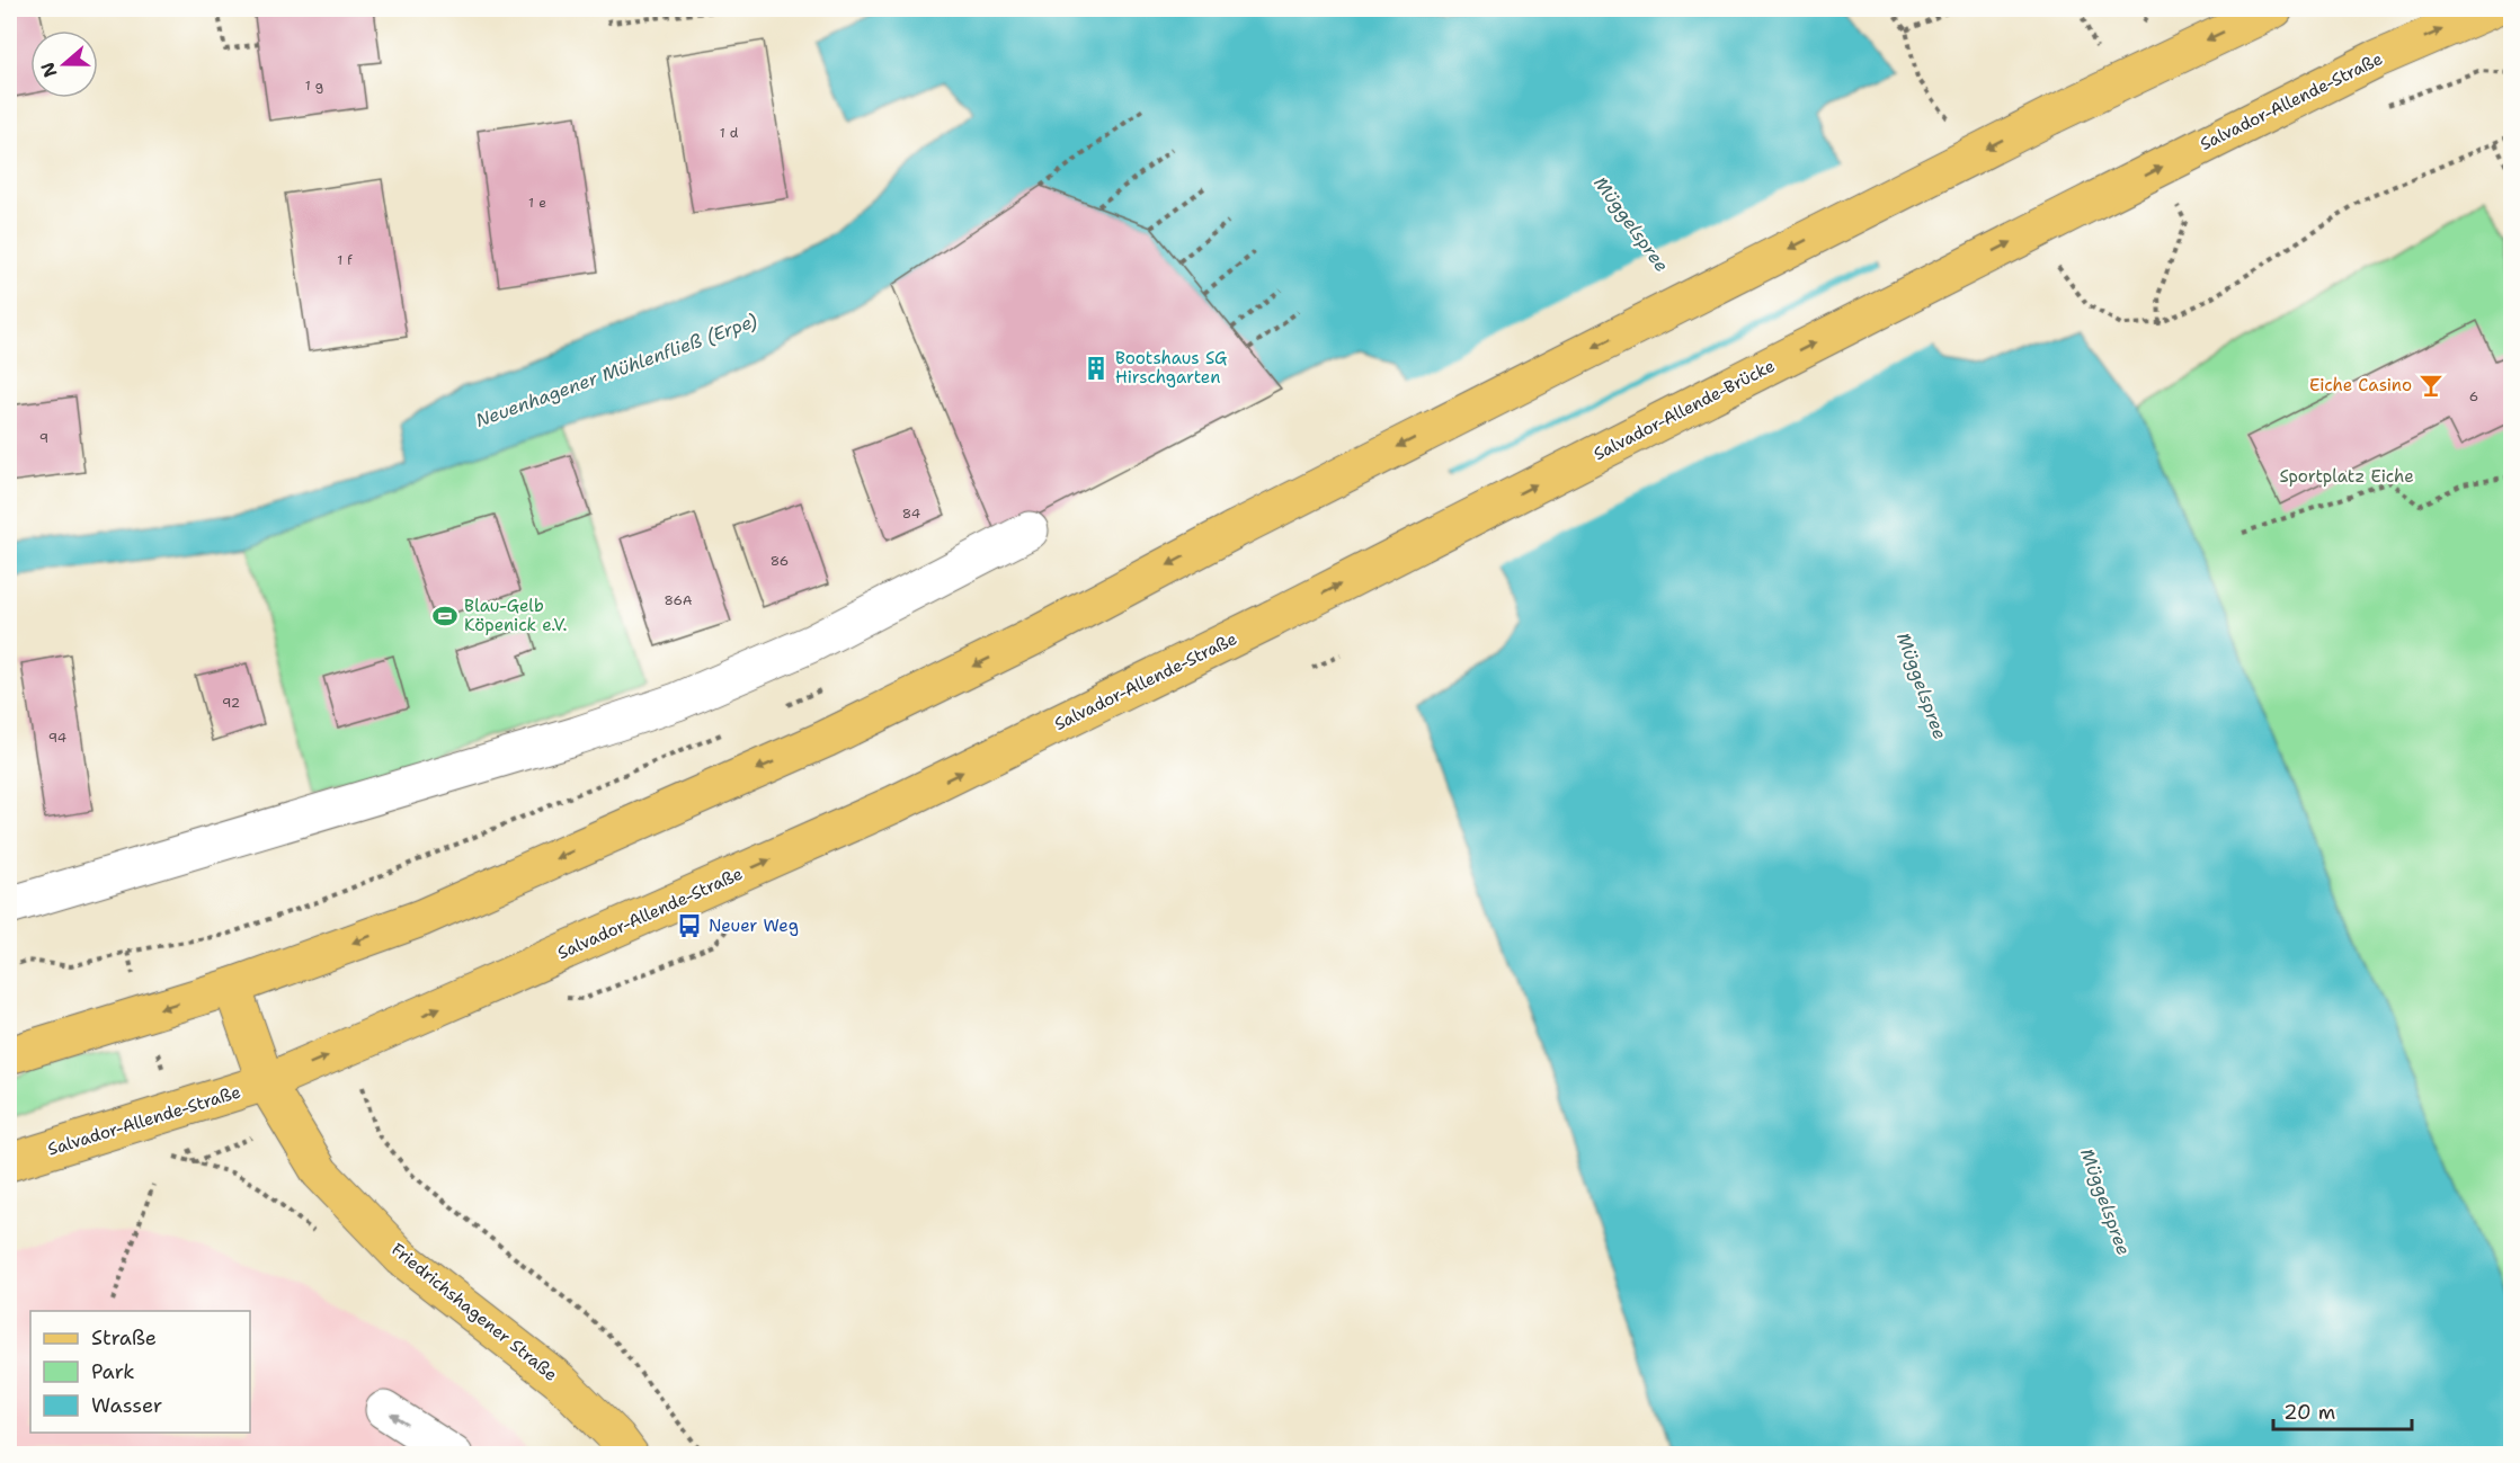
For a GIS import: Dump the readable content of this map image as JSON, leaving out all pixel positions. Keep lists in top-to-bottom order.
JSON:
{
  "streets": {
    "main road": ["Salvador-Allende-Straße", "Salvador-Allende-Brücke", "Friedrichshagener Straße"]
  },
  "crossings": [
    ["Salvador-Allende-Straße", "Salvador-Allende-Brücke"],
    ["Salvador-Allende-Straße", "Friedrichshagener Straße"]
  ],
  "water": ["Müggelspree", "Neuenhagener Mühlenfließ (Erpe)"],
  "parks": ["Sportplatz Eiche"],
  "places": {
    "building": ["Bootshaus SG Hirschgarten"],
    "bar": ["Eiche Casino"],
    "sports": ["Blau-Gelb Köpenick e.V."],
    "bus stop": ["Neuer Weg"]
  },
  "house_numbers": [
    "1 g",
    "1 d",
    "1 e",
    "1 f",
    "6",
    "9",
    "84",
    "86",
    "86A",
    "92",
    "94"
  ],
  "legend": ["Straße", "Park", "Wasser"],
  "scale_bar": "20 m",
  "north": "left"
}
